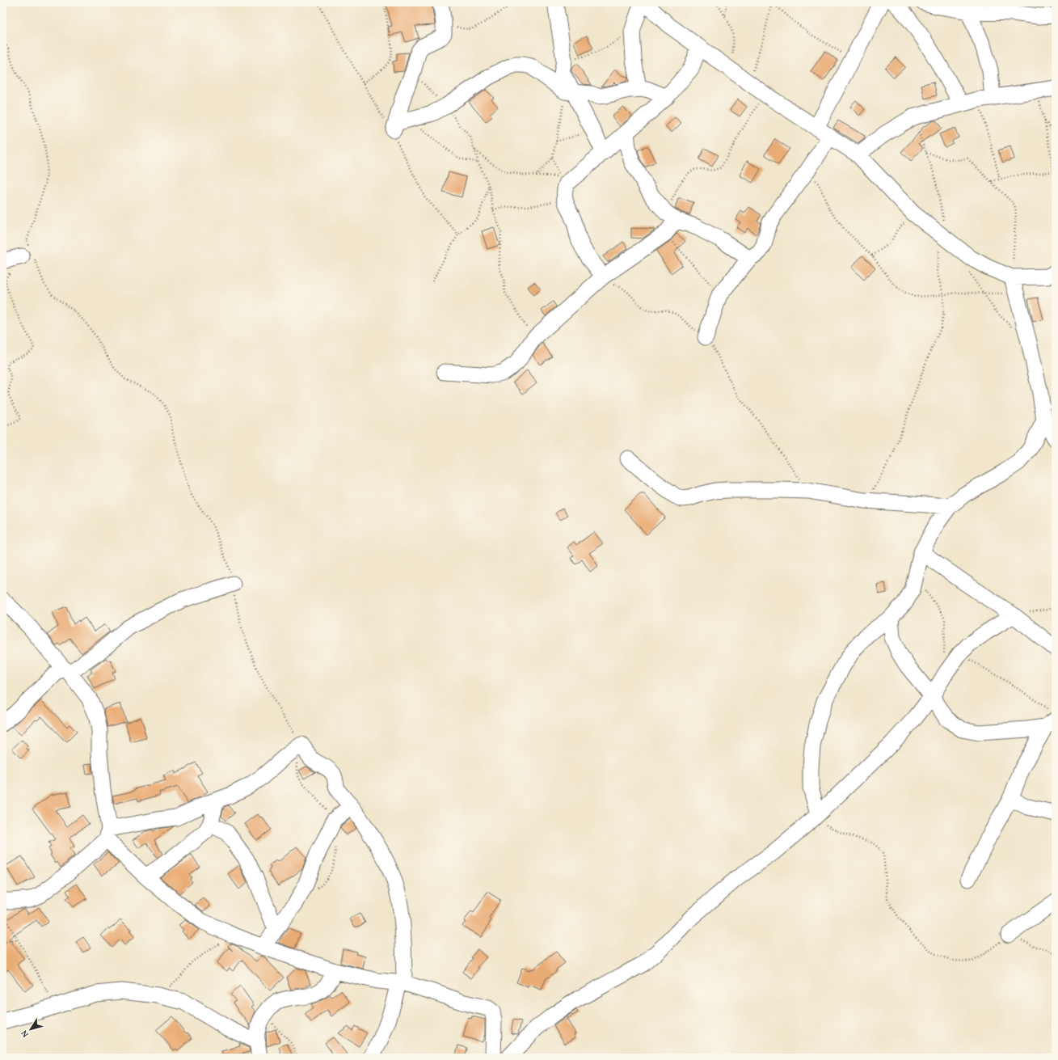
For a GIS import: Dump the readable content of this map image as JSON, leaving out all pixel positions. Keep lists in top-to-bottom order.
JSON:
{
  "north": "bottom left"
}
